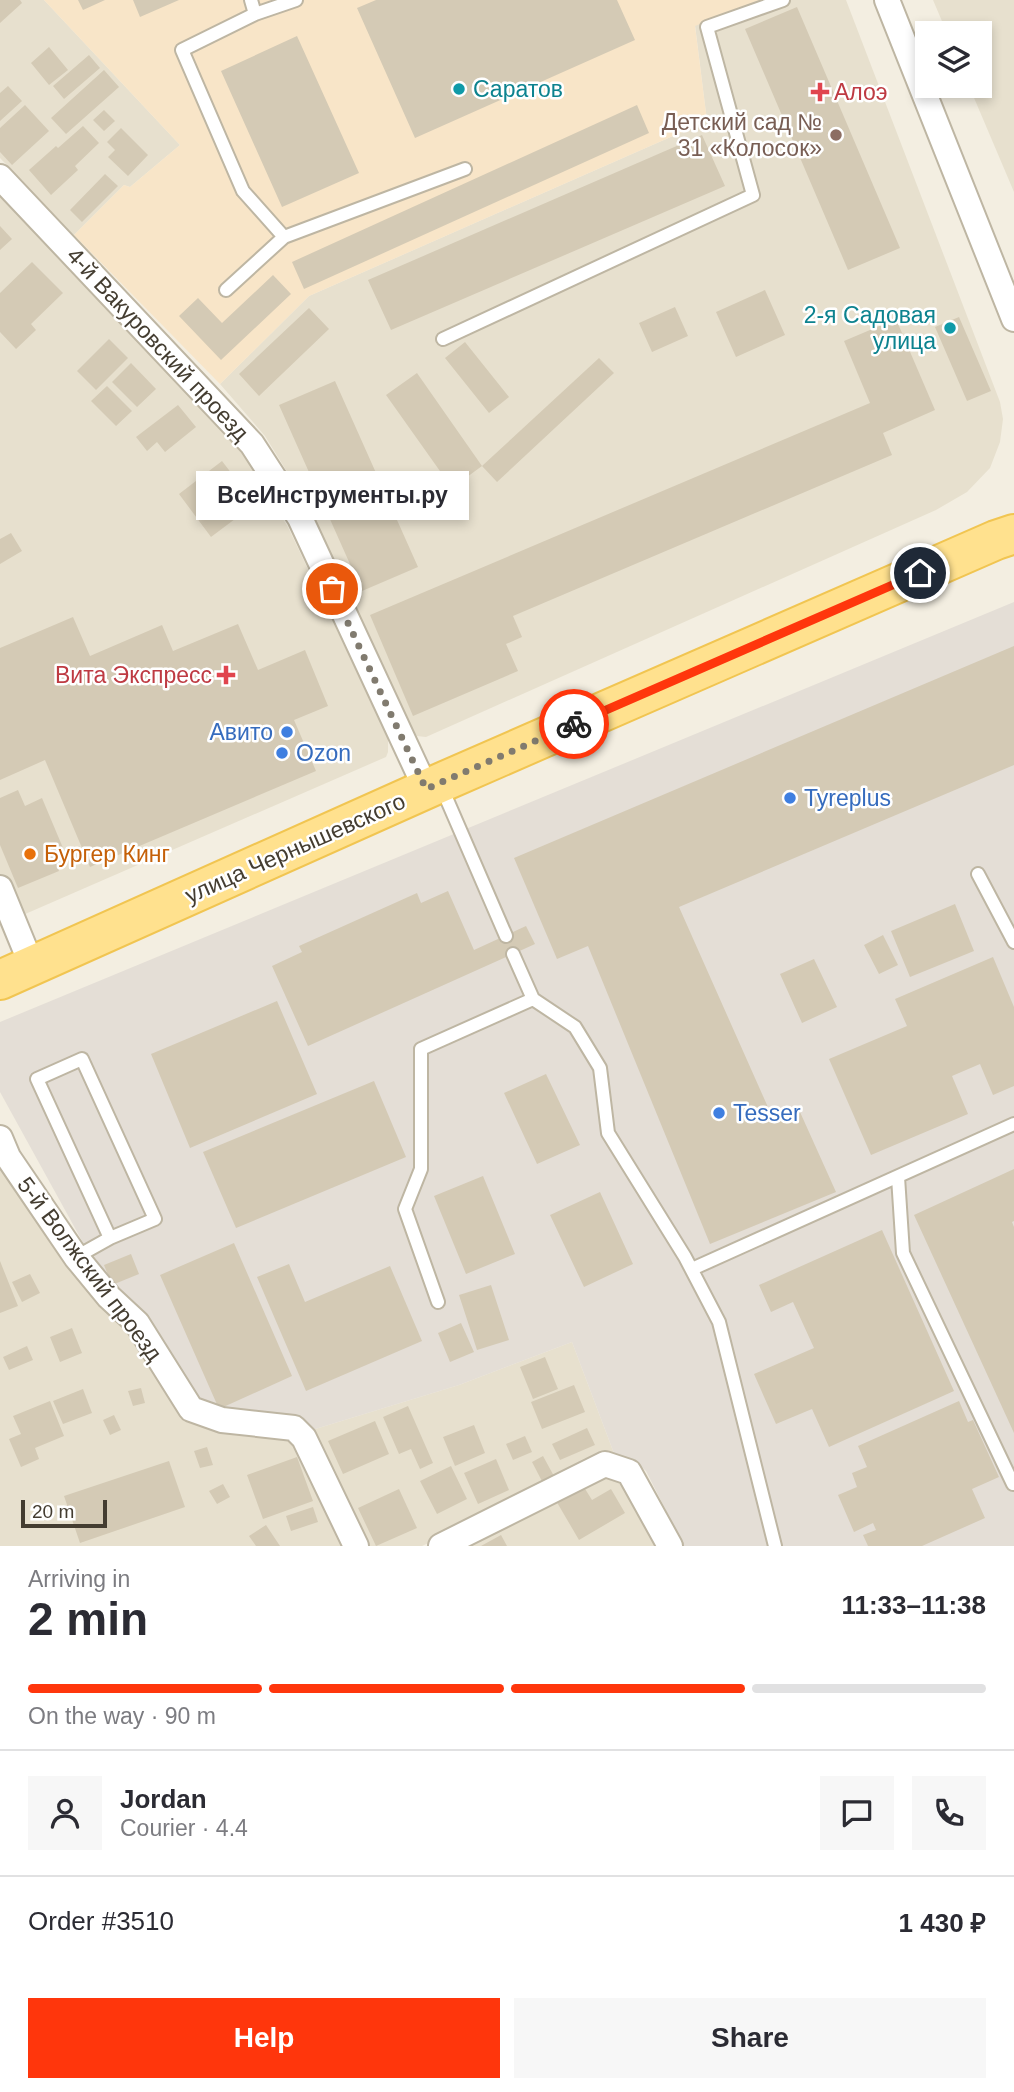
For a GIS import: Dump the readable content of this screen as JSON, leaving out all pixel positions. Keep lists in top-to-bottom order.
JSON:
{
  "streets": {
    "main road": ["улица Чернышевского"],
    "street": ["4-й Вакуровский проезд", "5-й Волжский проезд"]
  },
  "crossings": [
    ["4-й Вакуровский проезд", "улица Чернышевского"]
  ],
  "places": {
    "other": [
      "Саратов",
      "Детский сад № 31 «Колосок»",
      "2-я Садовая улица",
      "ВсеИнструменты.ру",
      "Авито",
      "Ozon",
      "Tyreplus",
      "Бургер Кинг",
      "Tesser"
    ],
    "health": ["Алоэ", "Вита Экспресс"]
  },
  "scale_bar": "20 m",
  "page": {
    "bubble": "ВсеИнструменты.ру",
    "scale": "20 m",
    "heading": ["2 min", "Arriving in", "11:33–11:38"],
    "panel": [
      "Jordan",
      "Courier · 4.4",
      "Order #3510",
      "1 430 ₽"
    ],
    "bar": "On the way · 90 m",
    "buttons": ["Help", "Share"]
  }
}
